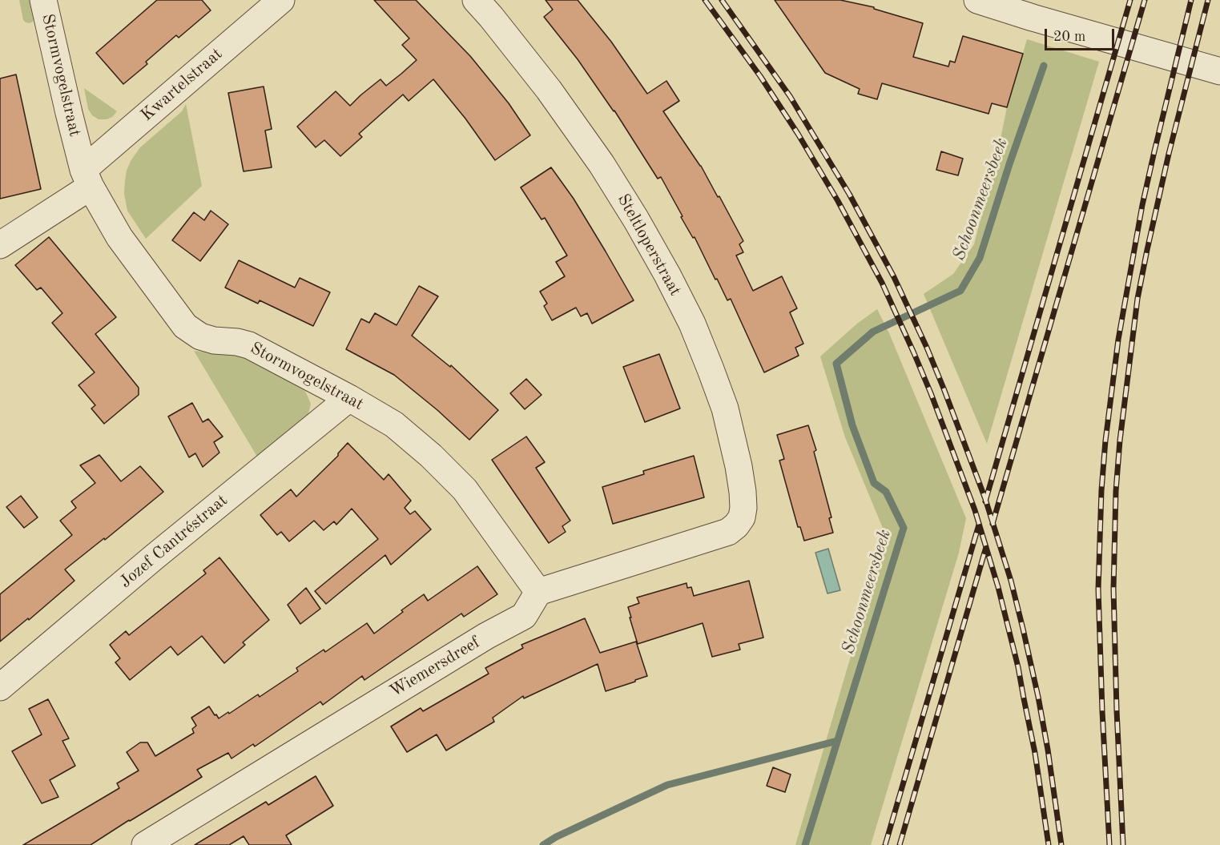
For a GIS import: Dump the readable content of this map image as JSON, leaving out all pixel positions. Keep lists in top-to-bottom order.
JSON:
{
  "streets": {
    "street": [
      "Stormvogelstraat",
      "Kwartelstraat",
      "Steltloperstraat",
      "Jozef Cantréstraat",
      "Wiemersdreef"
    ]
  },
  "crossings": [
    ["Stormvogelstraat", "Kwartelstraat"],
    ["Stormvogelstraat", "Steltloperstraat"],
    ["Stormvogelstraat", "Jozef Cantréstraat"],
    ["Stormvogelstraat", "Wiemersdreef"],
    ["Steltloperstraat", "Wiemersdreef"]
  ],
  "water": ["Schoonmeersbeek"],
  "scale_bar": "20 m"
}
